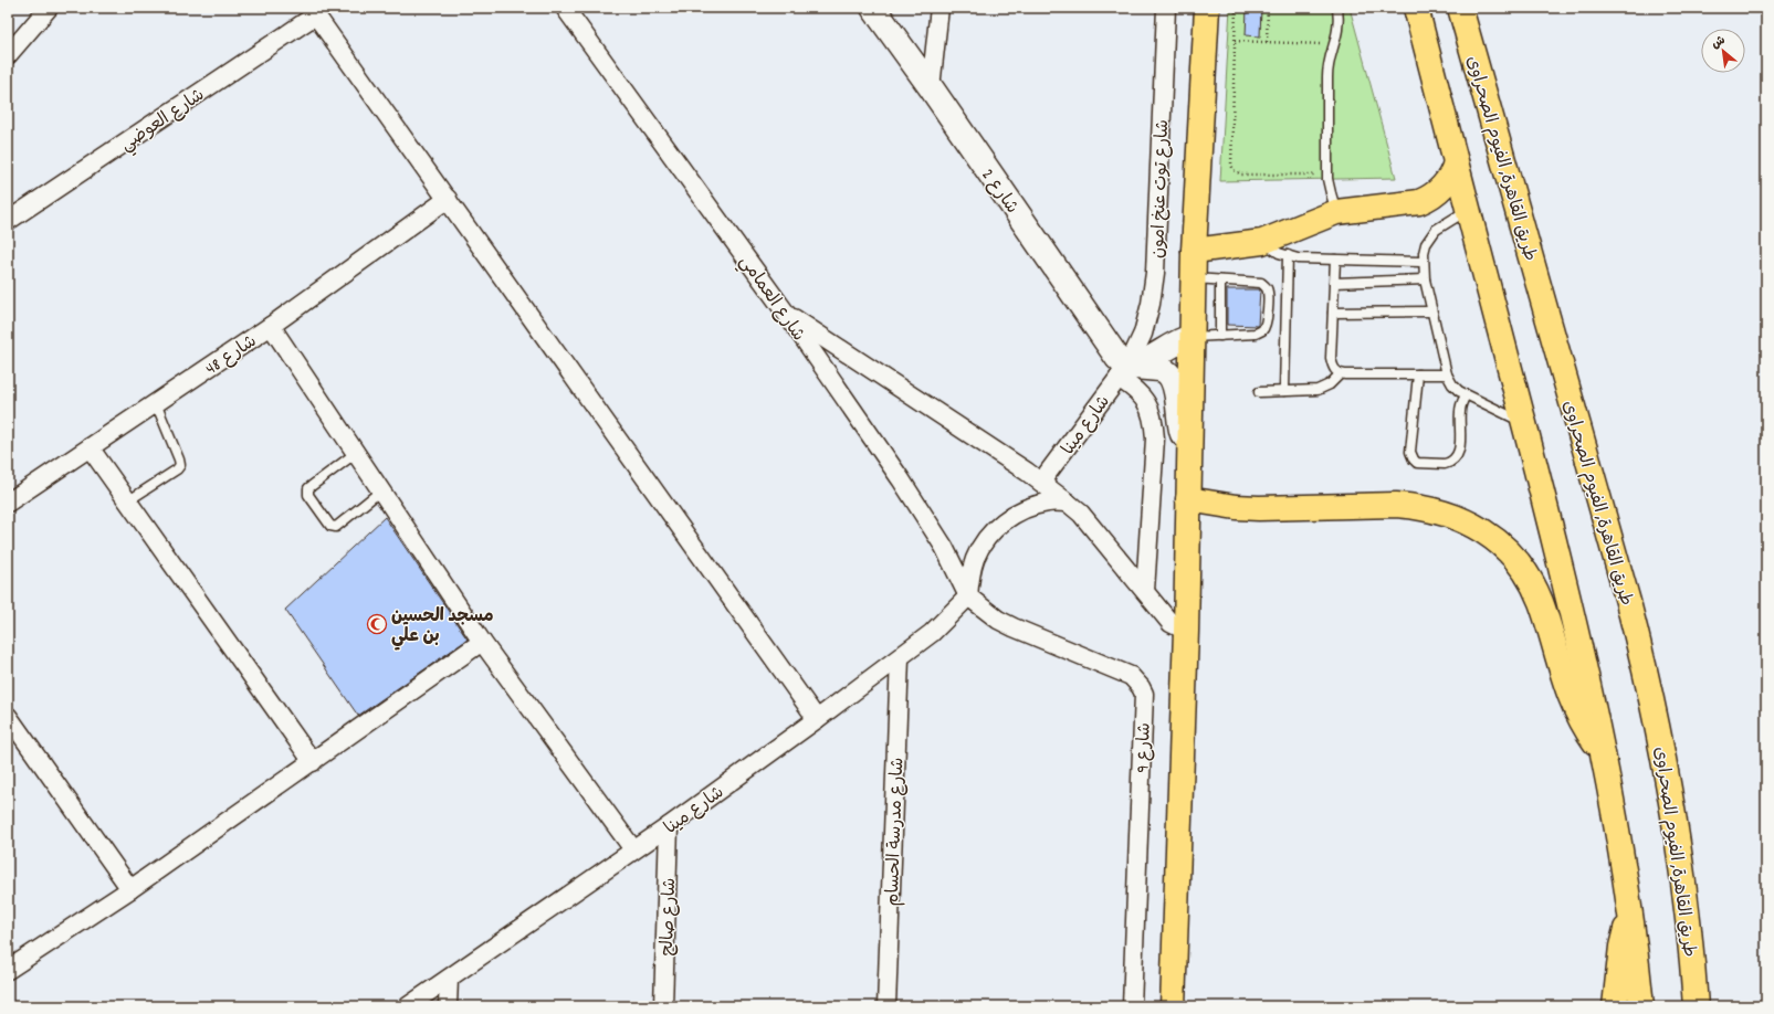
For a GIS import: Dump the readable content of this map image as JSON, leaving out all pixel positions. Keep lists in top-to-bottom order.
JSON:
{
  "streets": {
    "main road": ["طريق القاهرة, الفيوم الصحراوى"],
    "street": [
      "شارع العوضي",
      "شارع توت عنخ امون",
      "شارع 2",
      "شارع العمامي",
      "شارع 48",
      "شارع مينا",
      "شارع 9",
      "شارع مدرسة الحسام",
      "شارع صالح"
    ]
  },
  "crossings": [
    ["شارع توت عنخ امون", "شارع 2"],
    ["شارع توت عنخ امون", "شارع مينا"],
    ["شارع 2", "شارع مينا"],
    ["شارع العمامي", "شارع مينا"],
    ["شارع العمامي", "شارع 9"],
    ["شارع مينا", "شارع 9"],
    ["شارع مينا", "شارع مدرسة الحسام"],
    ["شارع مينا", "شارع صالح"]
  ],
  "places": {
    "mosque": ["مسجد الحسين بن علي"]
  },
  "north": "top left"
}
